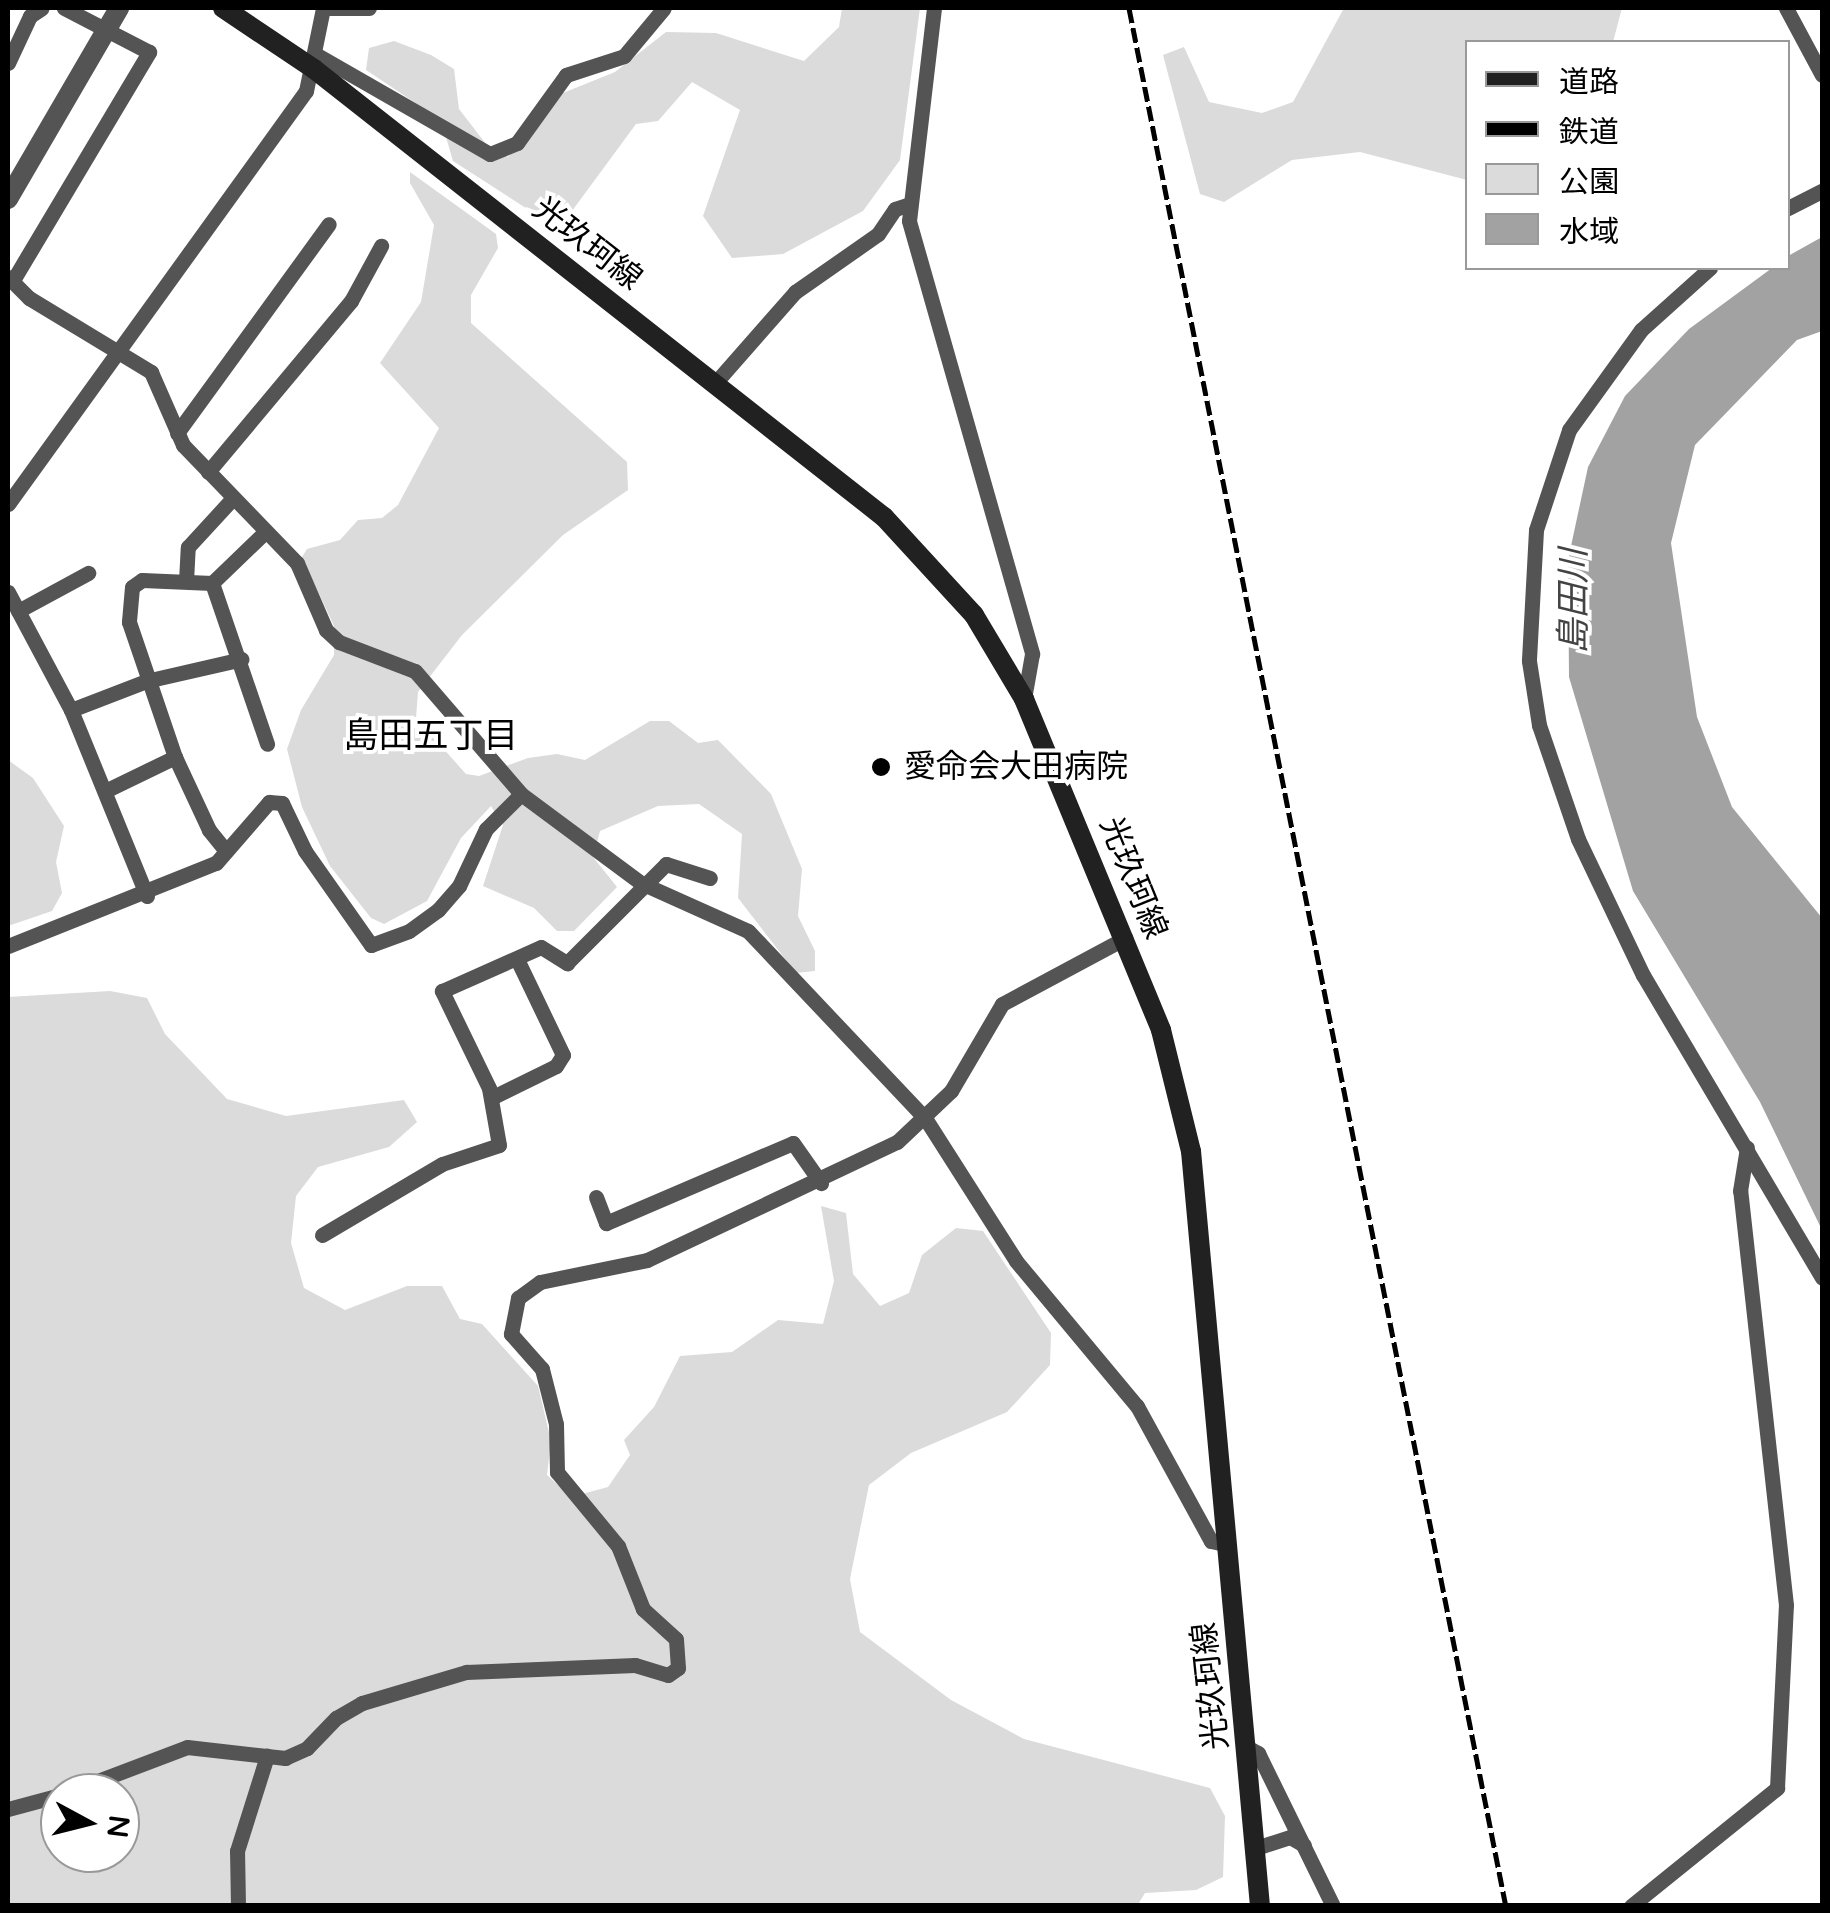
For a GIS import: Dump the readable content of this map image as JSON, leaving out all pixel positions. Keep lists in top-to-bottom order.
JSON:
{
  "streets": {
    "main road": ["光玖珂線"]
  },
  "districts": ["島田五丁目"],
  "water": ["島田川"],
  "places": ["愛命会大田病院"],
  "legend": [
    "道路",
    "鉄道",
    "公園",
    "水域"
  ],
  "north": "right"
}
